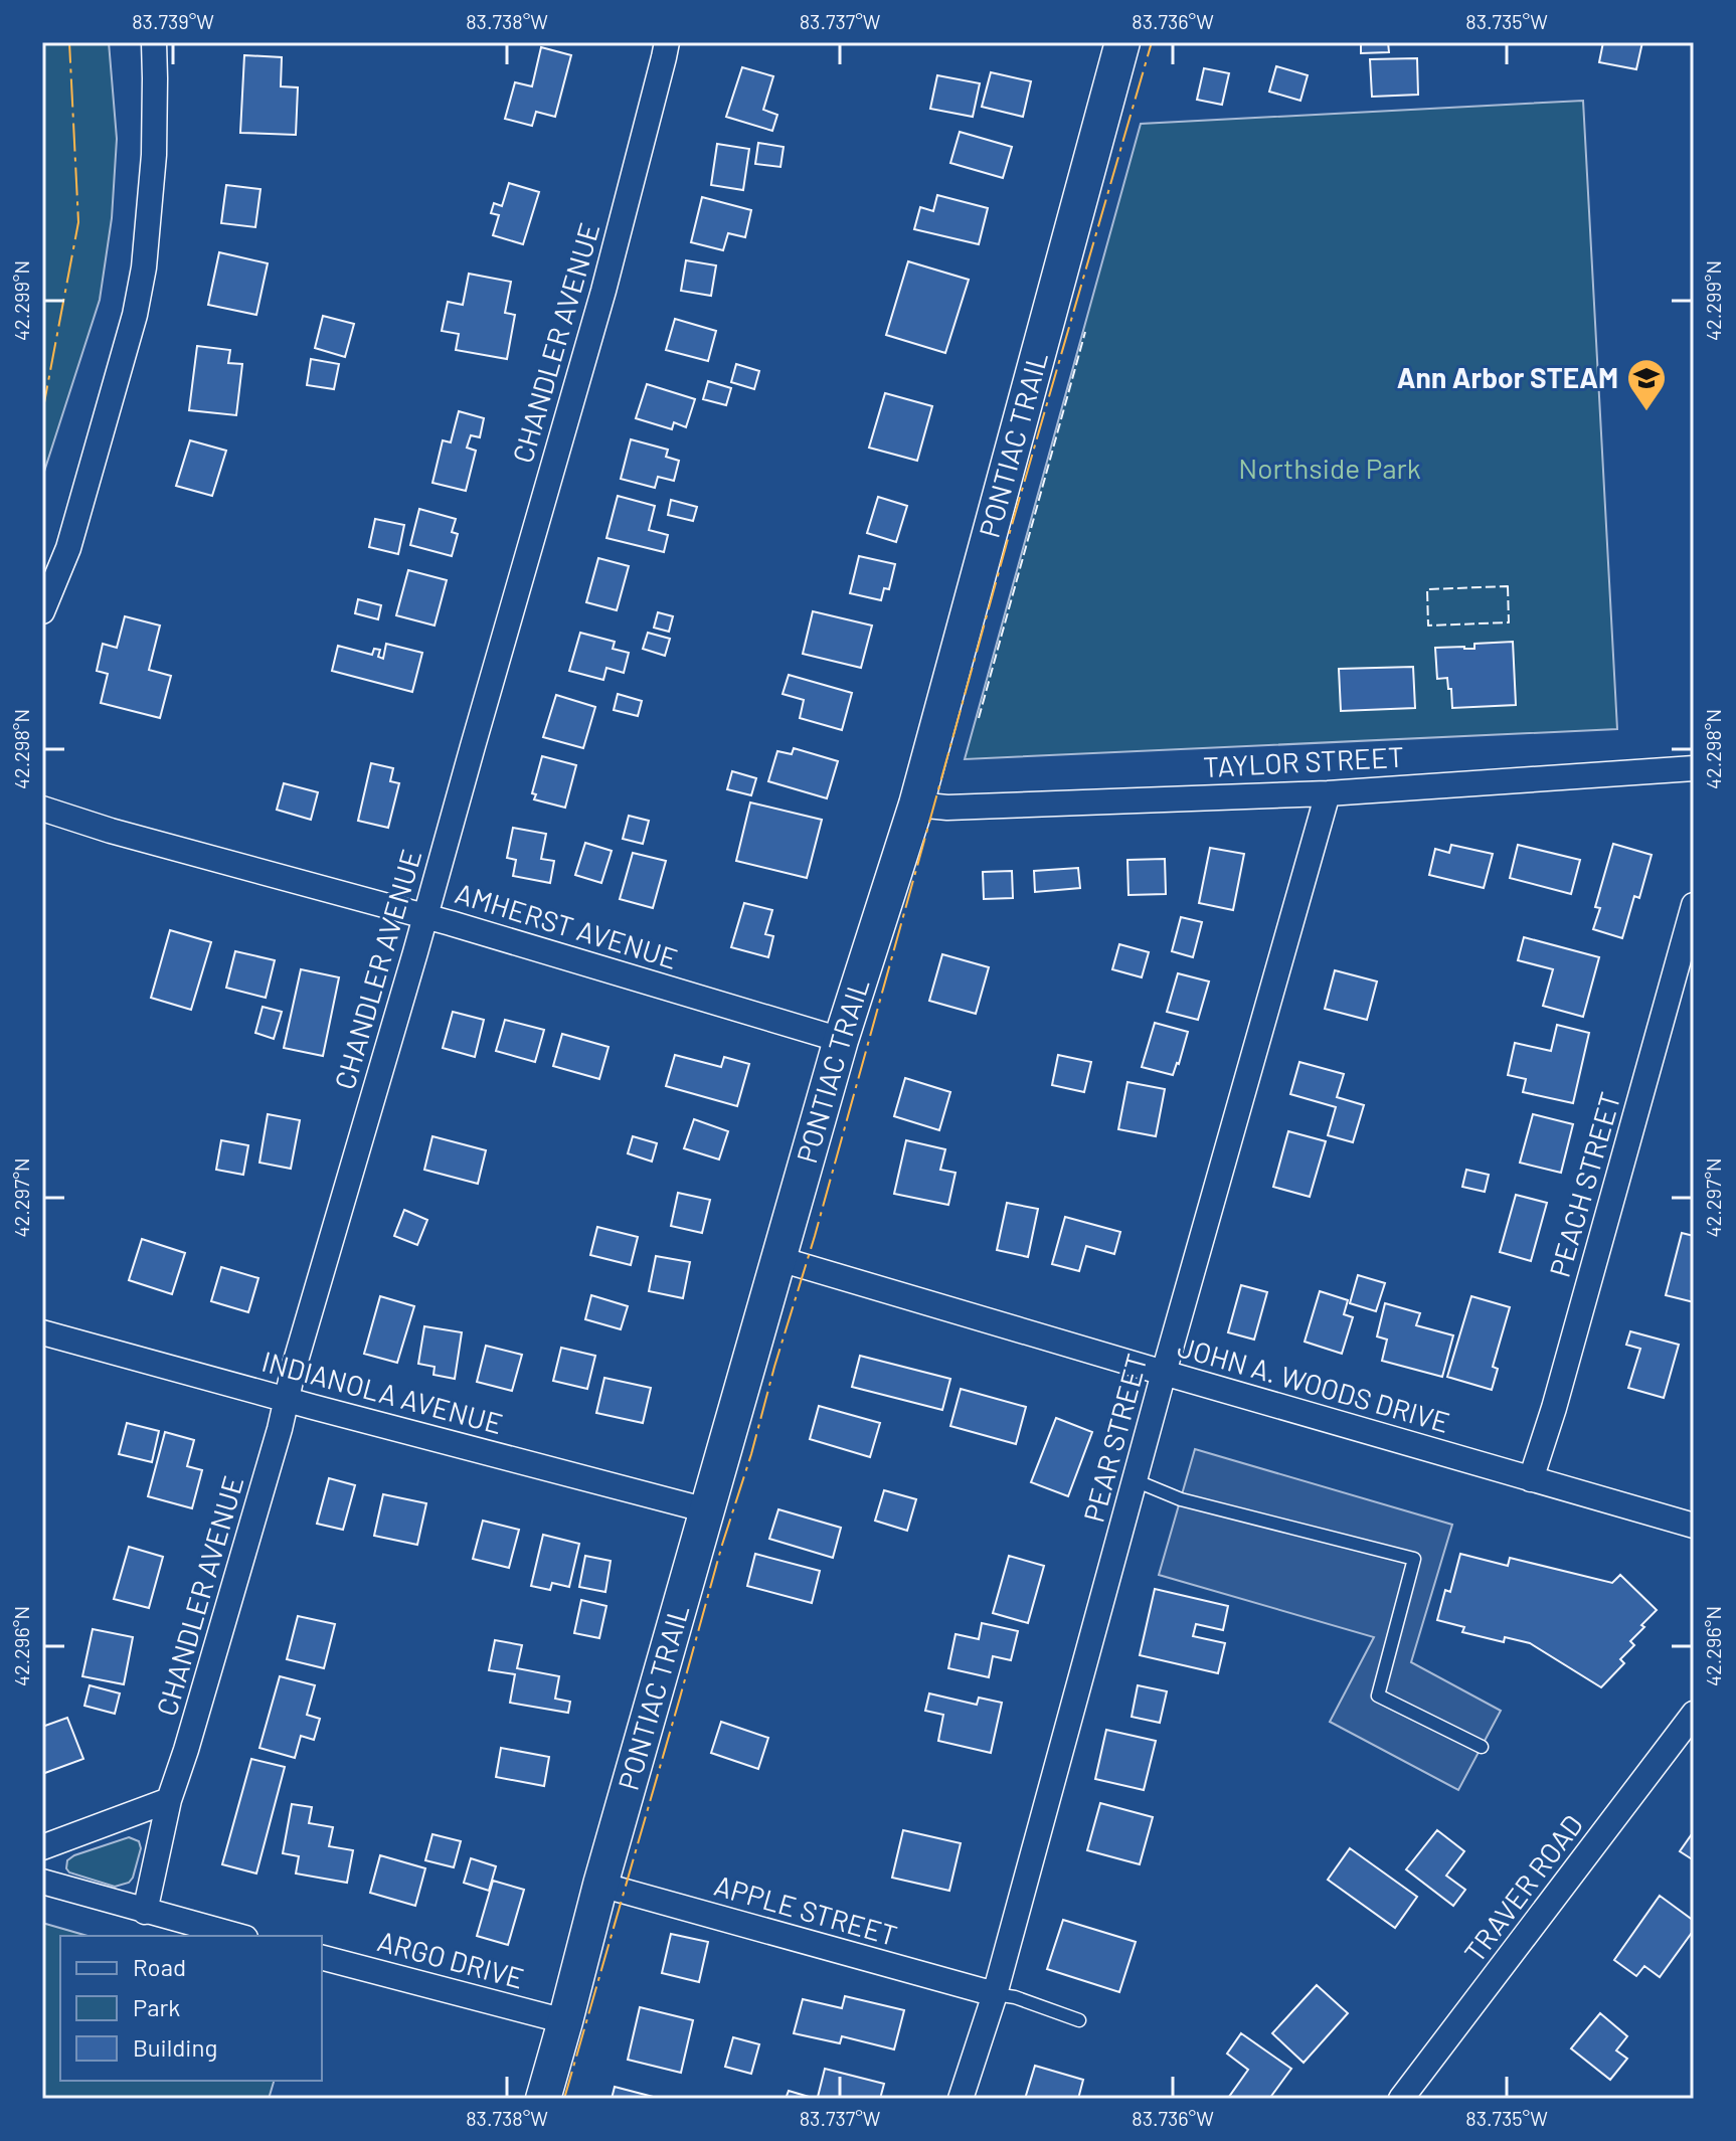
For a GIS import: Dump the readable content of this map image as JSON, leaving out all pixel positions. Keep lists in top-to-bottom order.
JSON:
{
  "streets": {
    "main road": ["PONTIAC TRAIL"],
    "street": [
      "CHANDLER AVENUE",
      "TAYLOR STREET",
      "AMHERST AVENUE",
      "PEACH STREET",
      "JOHN A. WOODS DRIVE",
      "INDIANOLA AVENUE",
      "PEAR STREET",
      "TRAVER ROAD",
      "APPLE STREET",
      "ARGO DRIVE"
    ]
  },
  "crossings": [
    ["CHANDLER AVENUE", "AMHERST AVENUE"],
    ["CHANDLER AVENUE", "INDIANOLA AVENUE"],
    ["PONTIAC TRAIL", "TAYLOR STREET"],
    ["PONTIAC TRAIL", "AMHERST AVENUE"],
    ["PONTIAC TRAIL", "JOHN A. WOODS DRIVE"],
    ["PONTIAC TRAIL", "INDIANOLA AVENUE"],
    ["PONTIAC TRAIL", "APPLE STREET"],
    ["PONTIAC TRAIL", "ARGO DRIVE"],
    ["TAYLOR STREET", "PEAR STREET"],
    ["PEACH STREET", "JOHN A. WOODS DRIVE"],
    ["JOHN A. WOODS DRIVE", "PEAR STREET"],
    ["PEAR STREET", "APPLE STREET"]
  ],
  "parks": ["Northside Park"],
  "places": {
    "school or university": ["Ann Arbor STEAM"]
  },
  "legend": ["Road", "Park", "Building"],
  "coordinates": [
    "83.739°W",
    "83.738°W",
    "83.737°W",
    "83.736°W",
    "83.735°W",
    "42.299°N",
    "42.298°N",
    "42.297°N",
    "42.296°N"
  ]
}
